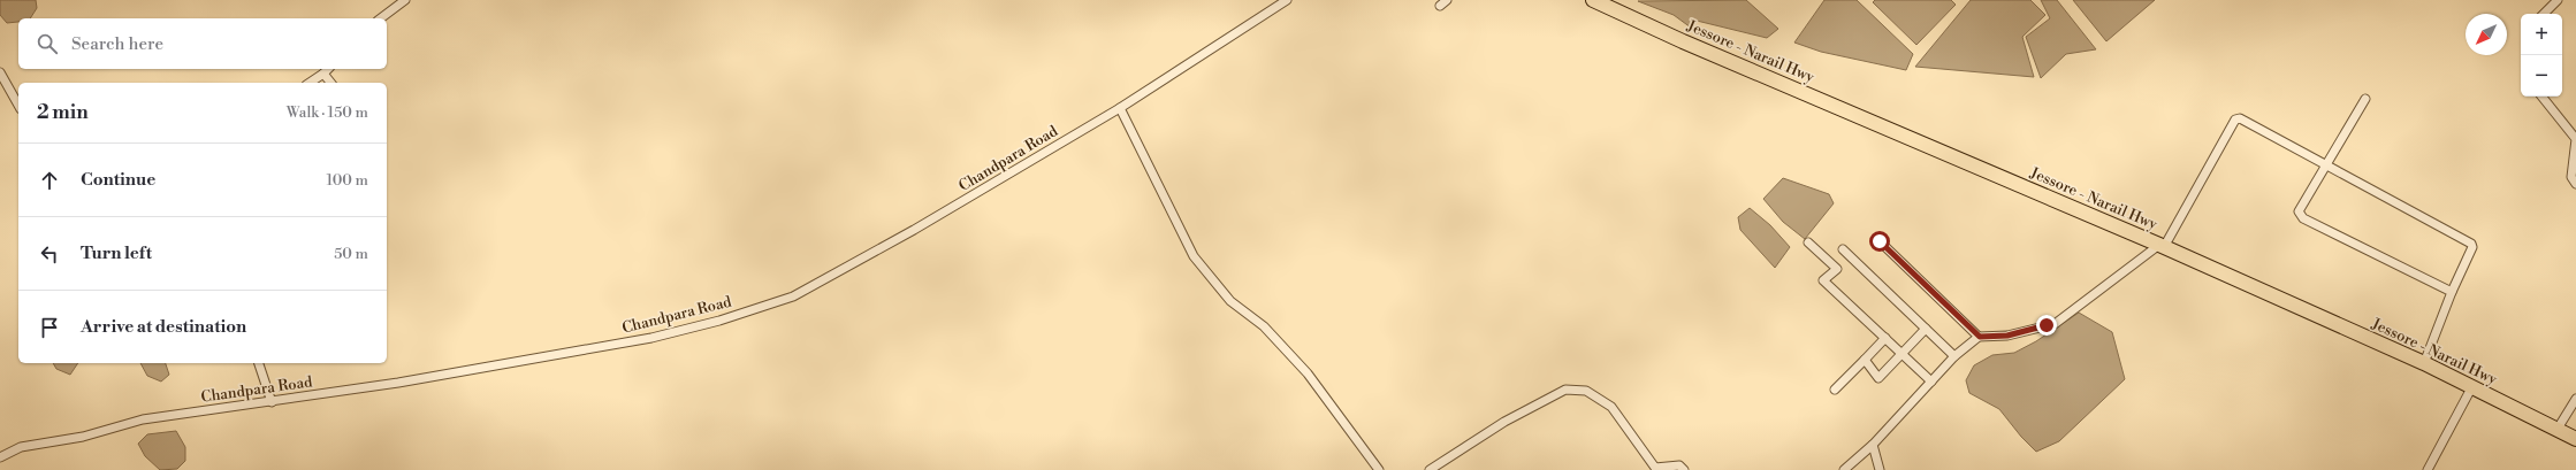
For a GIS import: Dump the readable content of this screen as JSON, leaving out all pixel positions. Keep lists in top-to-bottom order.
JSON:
{
  "streets": {
    "highway": ["Jessore - Narail Hwy"],
    "street": ["Chandpara Road"]
  },
  "north": "bottom left",
  "page": {
    "map_buttons": ["+", "−"],
    "search": "Search here",
    "heading": ["2 min", "Walk · 150 m"],
    "list": [
      ["Continue", "100 m"],
      ["Turn left", "50 m"],
      "Arrive at destination"
    ]
  }
}
